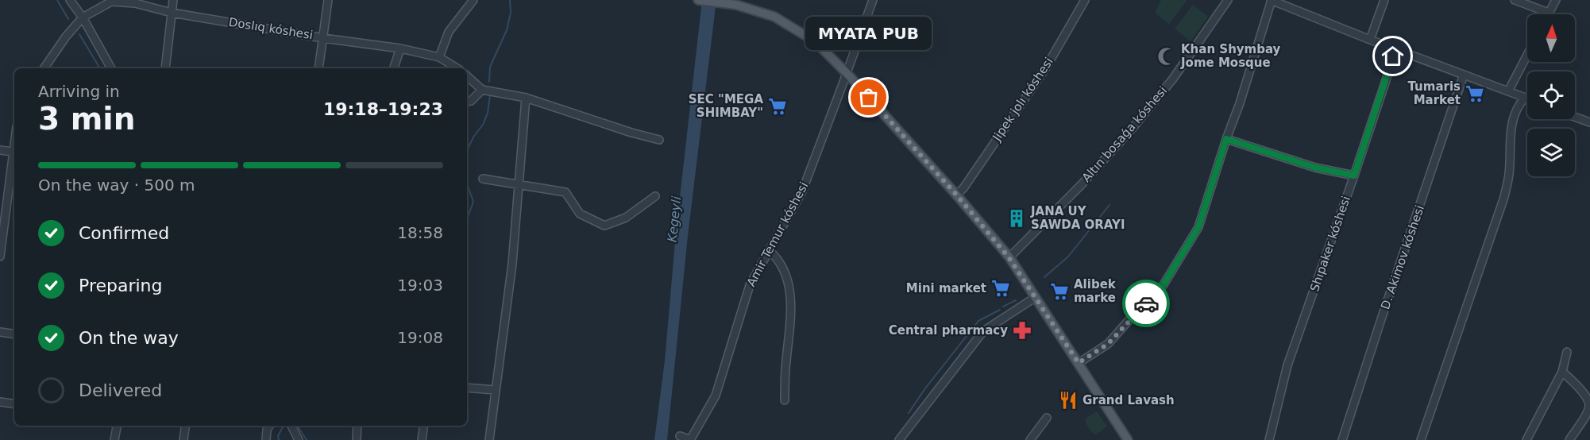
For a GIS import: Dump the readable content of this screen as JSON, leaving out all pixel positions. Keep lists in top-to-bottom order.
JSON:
{
  "streets": {
    "street": [
      "Doslıq kóshesi",
      "Jipek jolı kóshesi",
      "Altın bosaǵa kóshesi",
      "Amir Temur kóshesi",
      "Shıpaker kóshesi",
      "D. Akimov kóshesi"
    ]
  },
  "water": ["Kegeyli"],
  "places": {
    "mosque": ["Khan Shymbay Jome Mosque"],
    "supermarket": [
      "Tumaris Market",
      "SEC \"MEGA SHIMBAY\"",
      "Mini market",
      "Alibek marke"
    ],
    "other": ["MYATA PUB"],
    "building": ["JANA UY SAWDA ORAYI"],
    "pharmacy": ["Central pharmacy"],
    "restaurant": ["Grand Lavash"]
  },
  "north": "top",
  "page": {
    "bubble": "MYATA PUB",
    "heading": ["3 min", "Arriving in", "19:18–19:23"],
    "bar": "On the way · 500 m",
    "list": [
      ["Confirmed", "18:58"],
      ["Preparing", "19:03"],
      ["On the way", "19:08"],
      "Delivered"
    ]
  }
}
